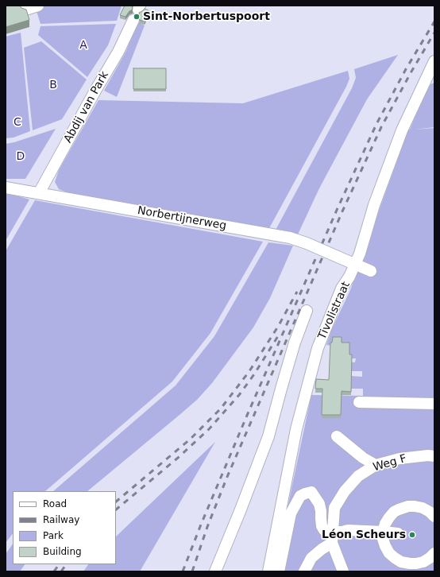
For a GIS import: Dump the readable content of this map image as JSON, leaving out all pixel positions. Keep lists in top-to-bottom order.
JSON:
{
  "streets": {
    "street": [
      "Abdij van Park",
      "Norbertijnerweg",
      "Tivolistraat",
      "Weg F"
    ]
  },
  "crossings": [
    ["Abdij van Park", "Norbertijnerweg"],
    ["Norbertijnerweg", "Tivolistraat"]
  ],
  "parks": [
    "A",
    "B",
    "C",
    "D"
  ],
  "places": ["Sint-Norbertuspoort", "Léon Scheurs"],
  "legend": [
    "Road",
    "Railway",
    "Park",
    "Building"
  ]
}
